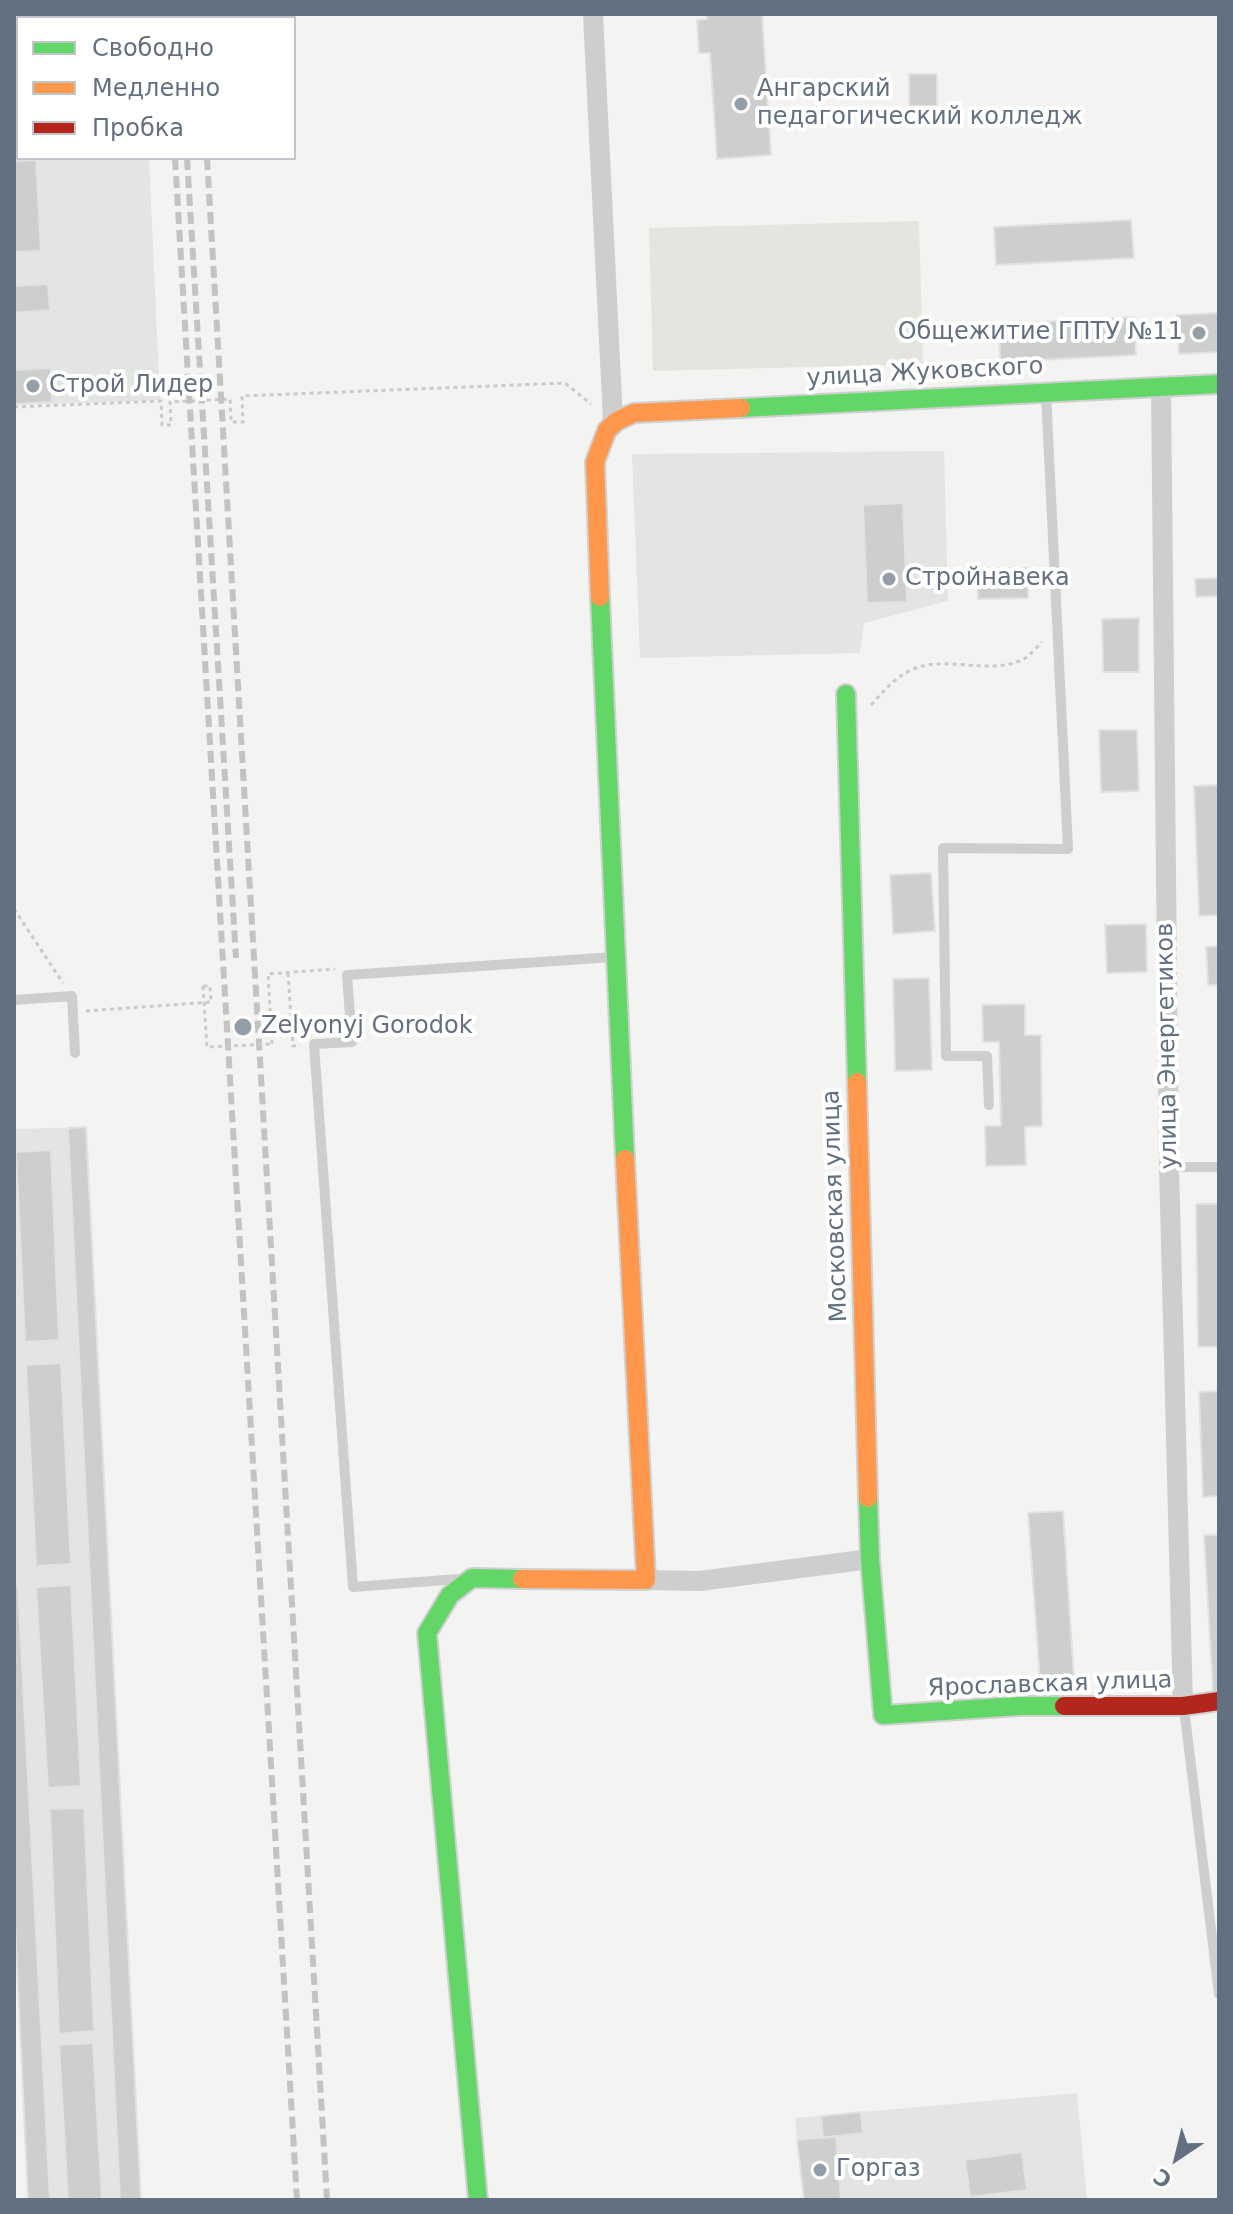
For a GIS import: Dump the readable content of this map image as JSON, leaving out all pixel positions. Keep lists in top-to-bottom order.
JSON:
{
  "streets": {
    "street": [
      "улица Жуковского",
      "улица Энергетиков",
      "Московская улица",
      "Ярославская улица"
    ]
  },
  "crossings": [
    ["улица Жуковского", "улица Энергетиков"],
    ["улица Энергетиков", "Ярославская улица"],
    ["Московская улица", "Ярославская улица"]
  ],
  "places": [
    "Ангарский педагогический колледж",
    "Общежитие ГПТУ №11",
    "Строй Лидер",
    "Стройнавека",
    "Zelyonyj Gorodok",
    "Горгаз"
  ],
  "legend": ["Свободно", "Медленно", "Пробка"],
  "north": "bottom left"
}
